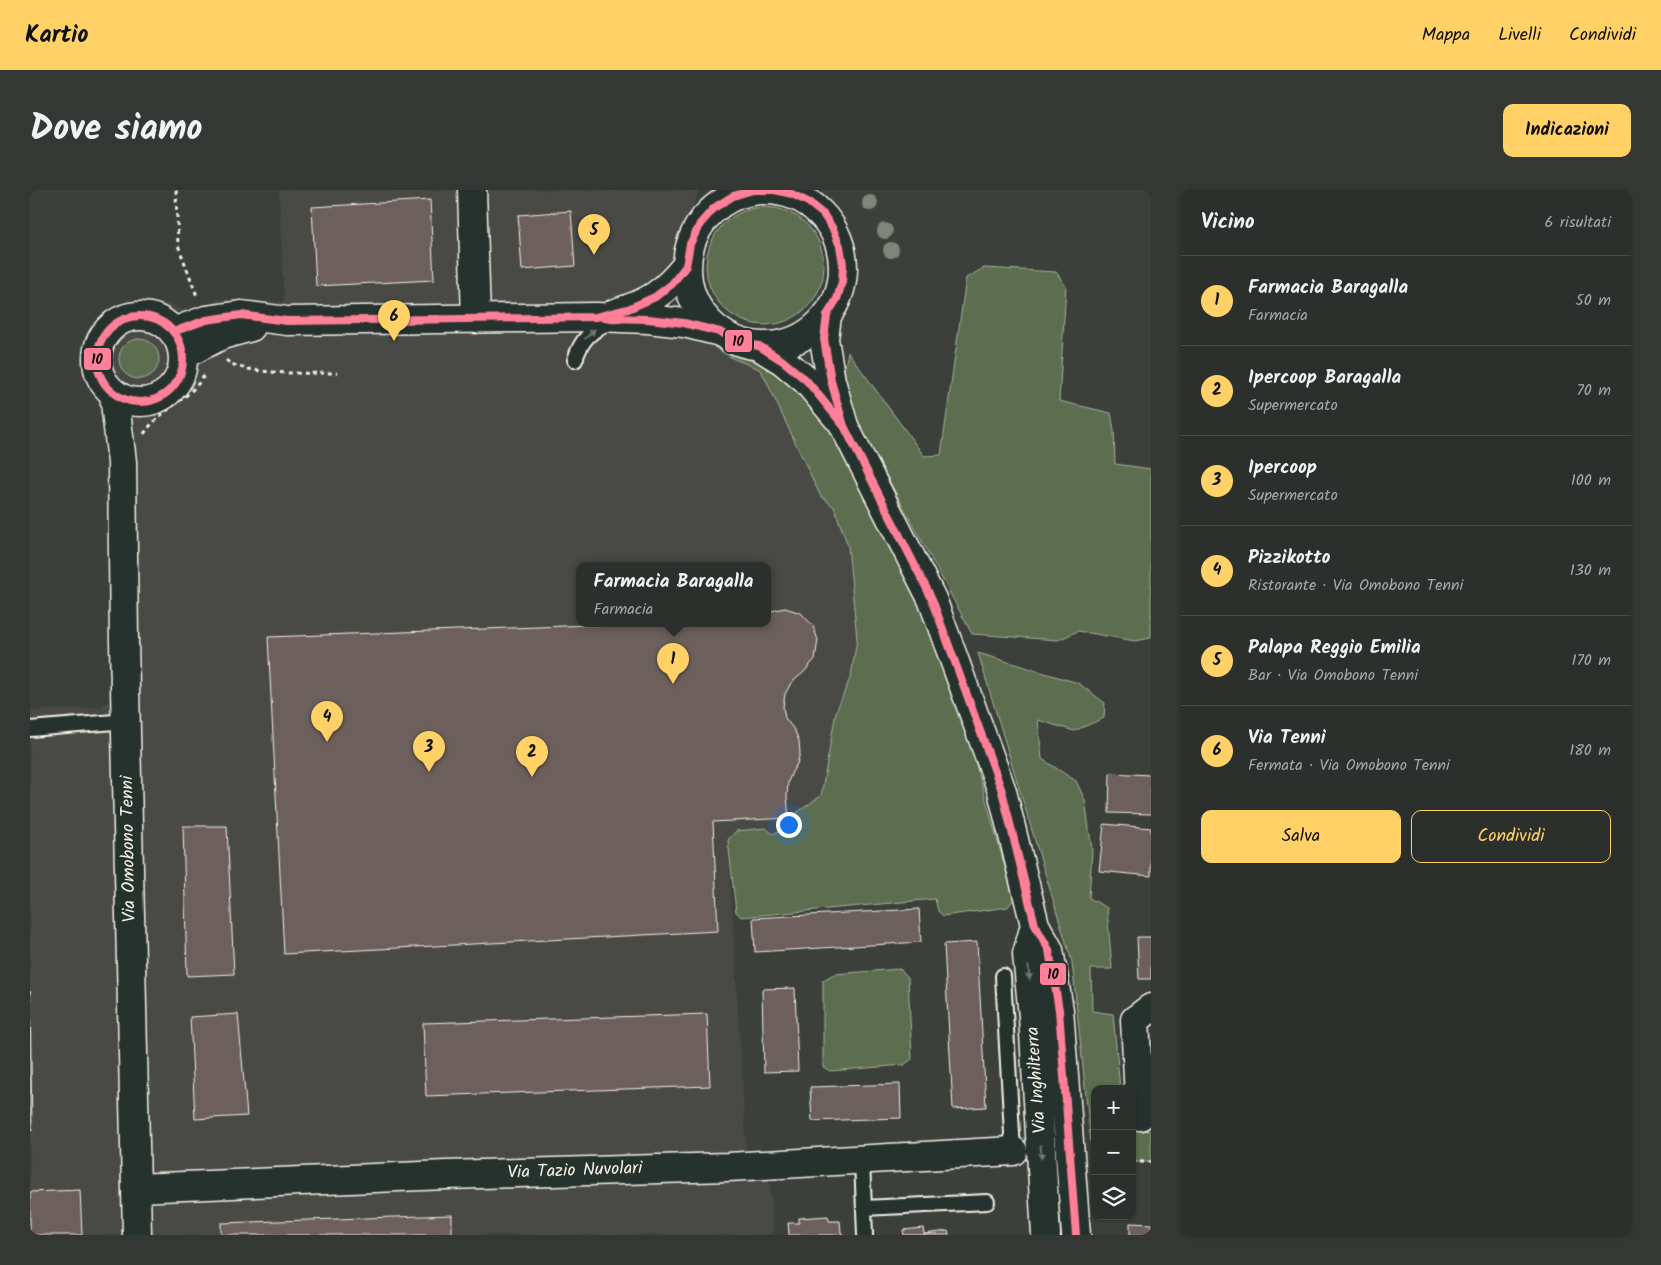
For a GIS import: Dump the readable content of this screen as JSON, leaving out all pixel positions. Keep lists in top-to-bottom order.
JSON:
{
  "streets": {
    "street": ["Via Omobono Tenni", "Via Inghilterra", "Via Tazio Nuvolari"]
  },
  "crossings": [
    ["Via Omobono Tenni", "Via Tazio Nuvolari"]
  ],
  "lines": ["transit line 10"],
  "page": {
    "header": "Kartio",
    "nav": ["Mappa", "Livelli", "Condividi"],
    "title": "Dove siamo",
    "buttons": [
      "Indicazioni",
      ["Salva", "Condividi"]
    ],
    "heading": ["Vicino", "6 risultati"],
    "pins": [
      "5",
      "6",
      "1",
      "4",
      "3",
      "2"
    ],
    "list": [
      {
        "mark": "1",
        "name": "Farmacia Baragalla",
        "note": "Farmacia",
        "value": "50 m"
      },
      {
        "mark": "2",
        "name": "Ipercoop Baragalla",
        "note": "Supermercato",
        "value": "70 m"
      },
      {
        "mark": "3",
        "name": "Ipercoop",
        "note": "Supermercato",
        "value": "100 m"
      },
      {
        "mark": "4",
        "name": "Pizzikotto",
        "note": "Ristorante · Via Omobono Tenni",
        "value": "130 m"
      },
      {
        "mark": "5",
        "name": "Palapa Reggio Emilia",
        "note": "Bar · Via Omobono Tenni",
        "value": "170 m"
      },
      {
        "mark": "6",
        "name": "Via Tenni",
        "note": "Fermata · Via Omobono Tenni",
        "value": "180 m"
      }
    ],
    "popup": ["Farmacia Baragalla", "Farmacia"],
    "map_buttons": ["+", "−"]
  }
}
